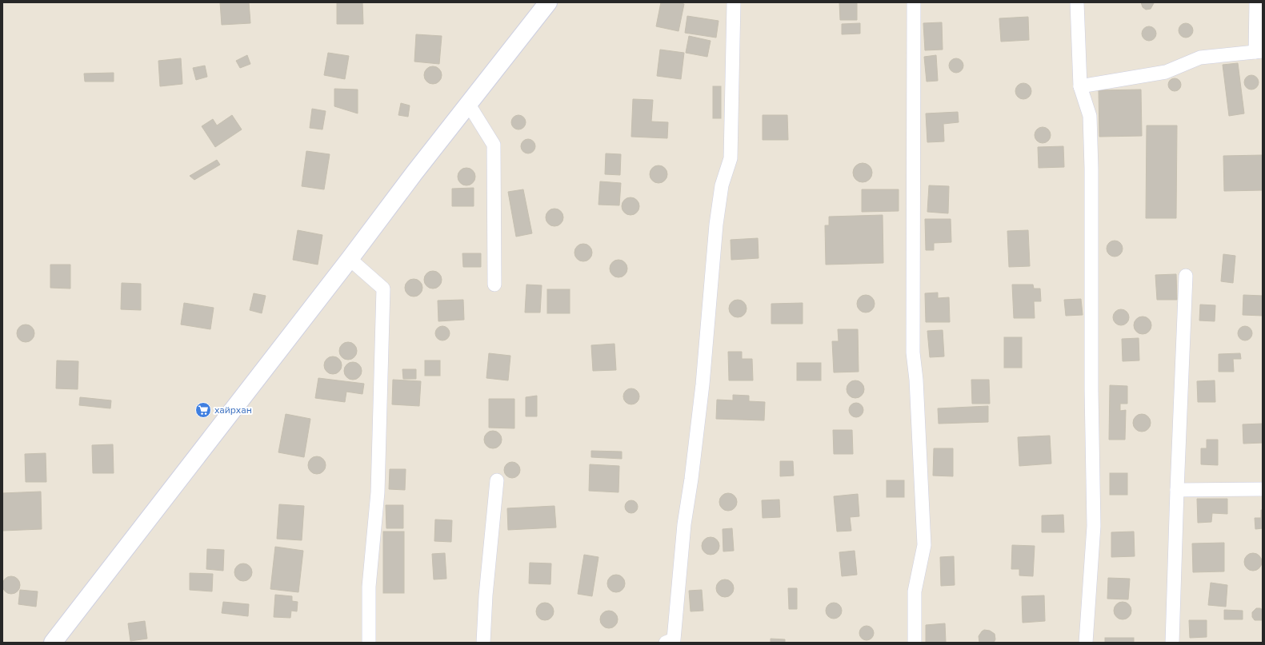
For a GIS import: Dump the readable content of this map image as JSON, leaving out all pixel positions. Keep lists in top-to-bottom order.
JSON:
{
  "places": {
    "supermarket": ["хайрхан"]
  }
}
